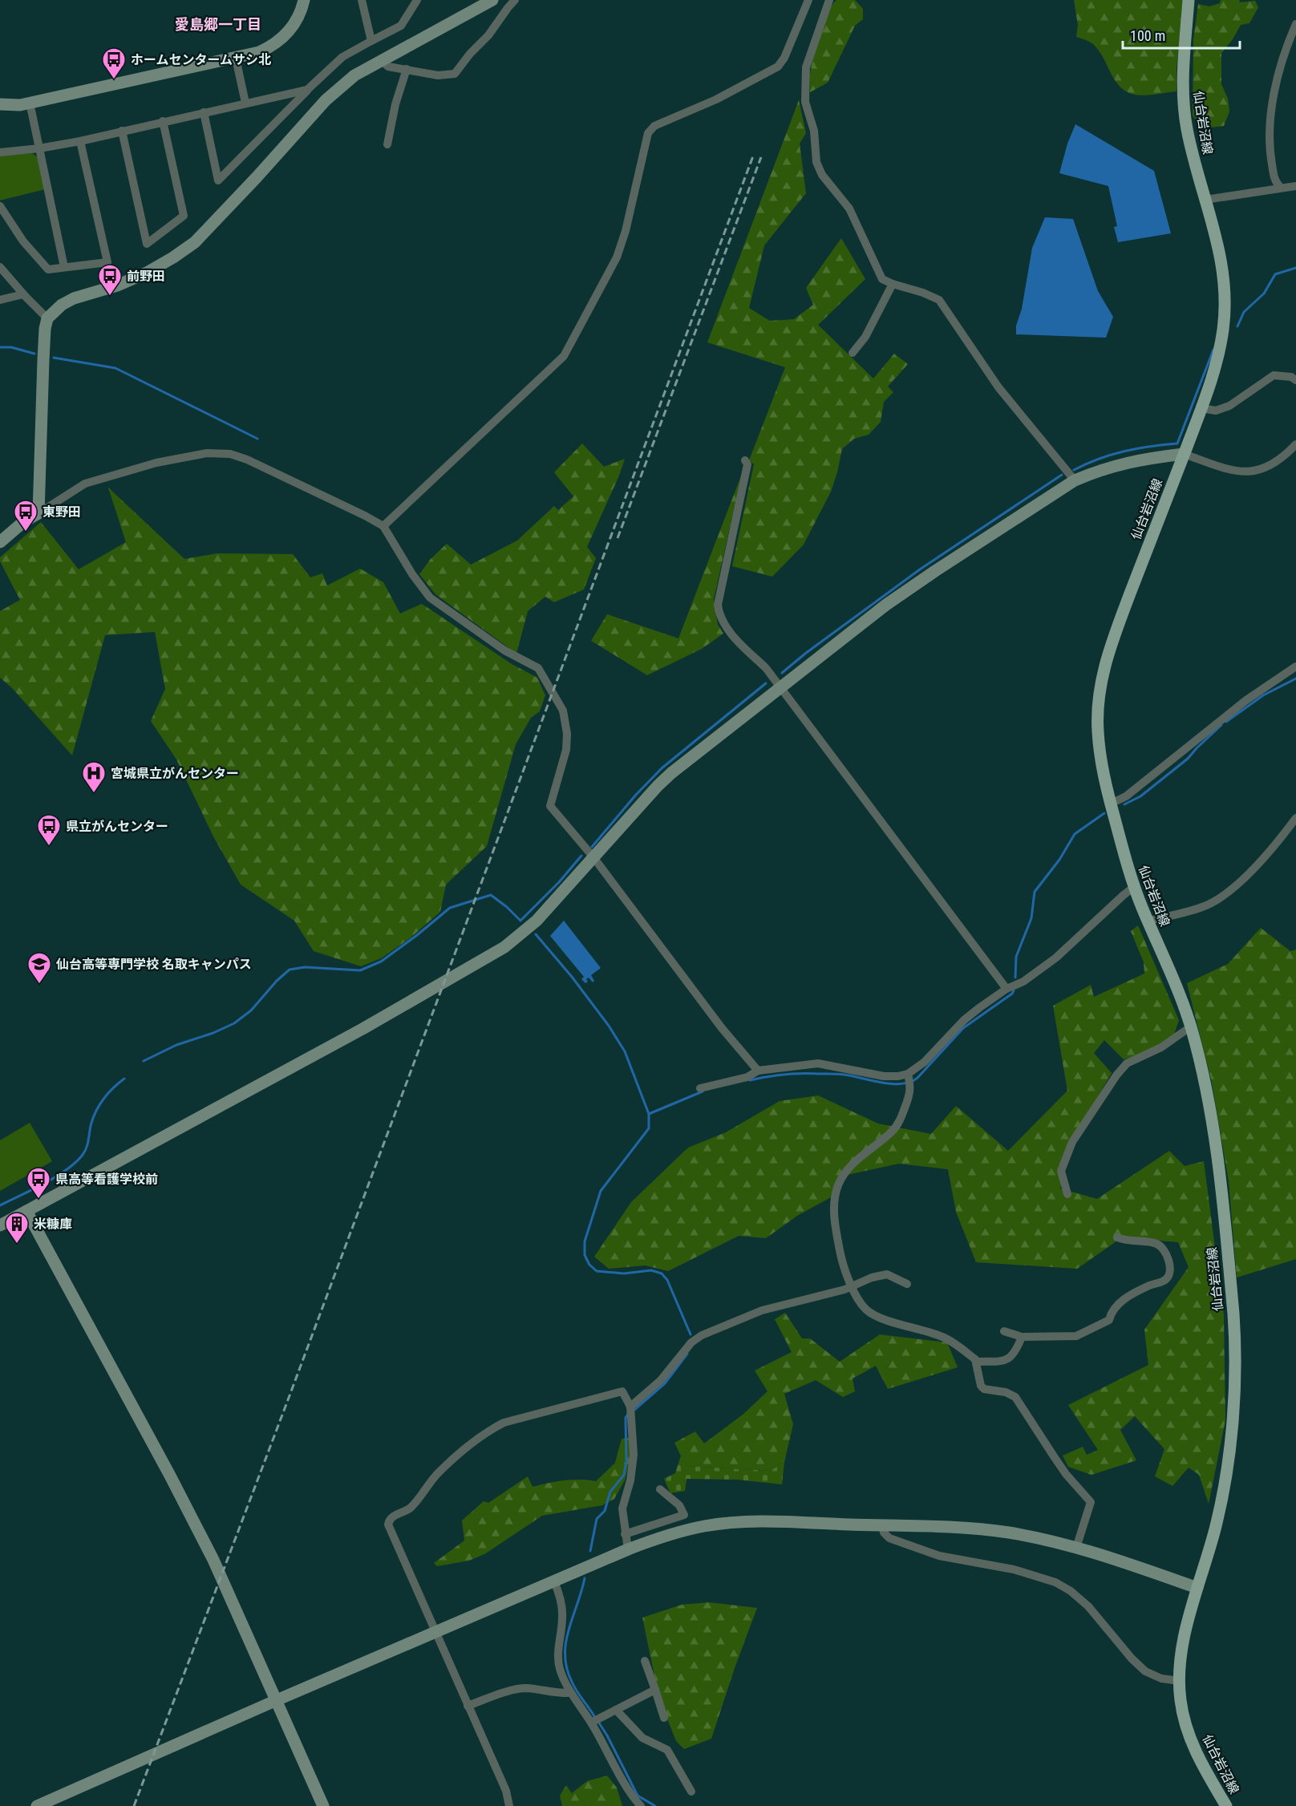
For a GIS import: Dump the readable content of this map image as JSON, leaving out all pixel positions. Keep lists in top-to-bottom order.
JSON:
{
  "streets": {
    "main road": ["仙台岩沼線"]
  },
  "districts": ["愛島郷一丁目"],
  "places": {
    "bus stop": [
      "ホームセンタームサシ北",
      "前野田",
      "東野田",
      "県立がんセンター",
      "県高等看護学校前"
    ],
    "hospital": ["宮城県立がんセンター"],
    "school or university": ["仙台高等専門学校 名取キャンパス"],
    "building": ["米糠庫"]
  },
  "scale_bar": "100 m"
}
